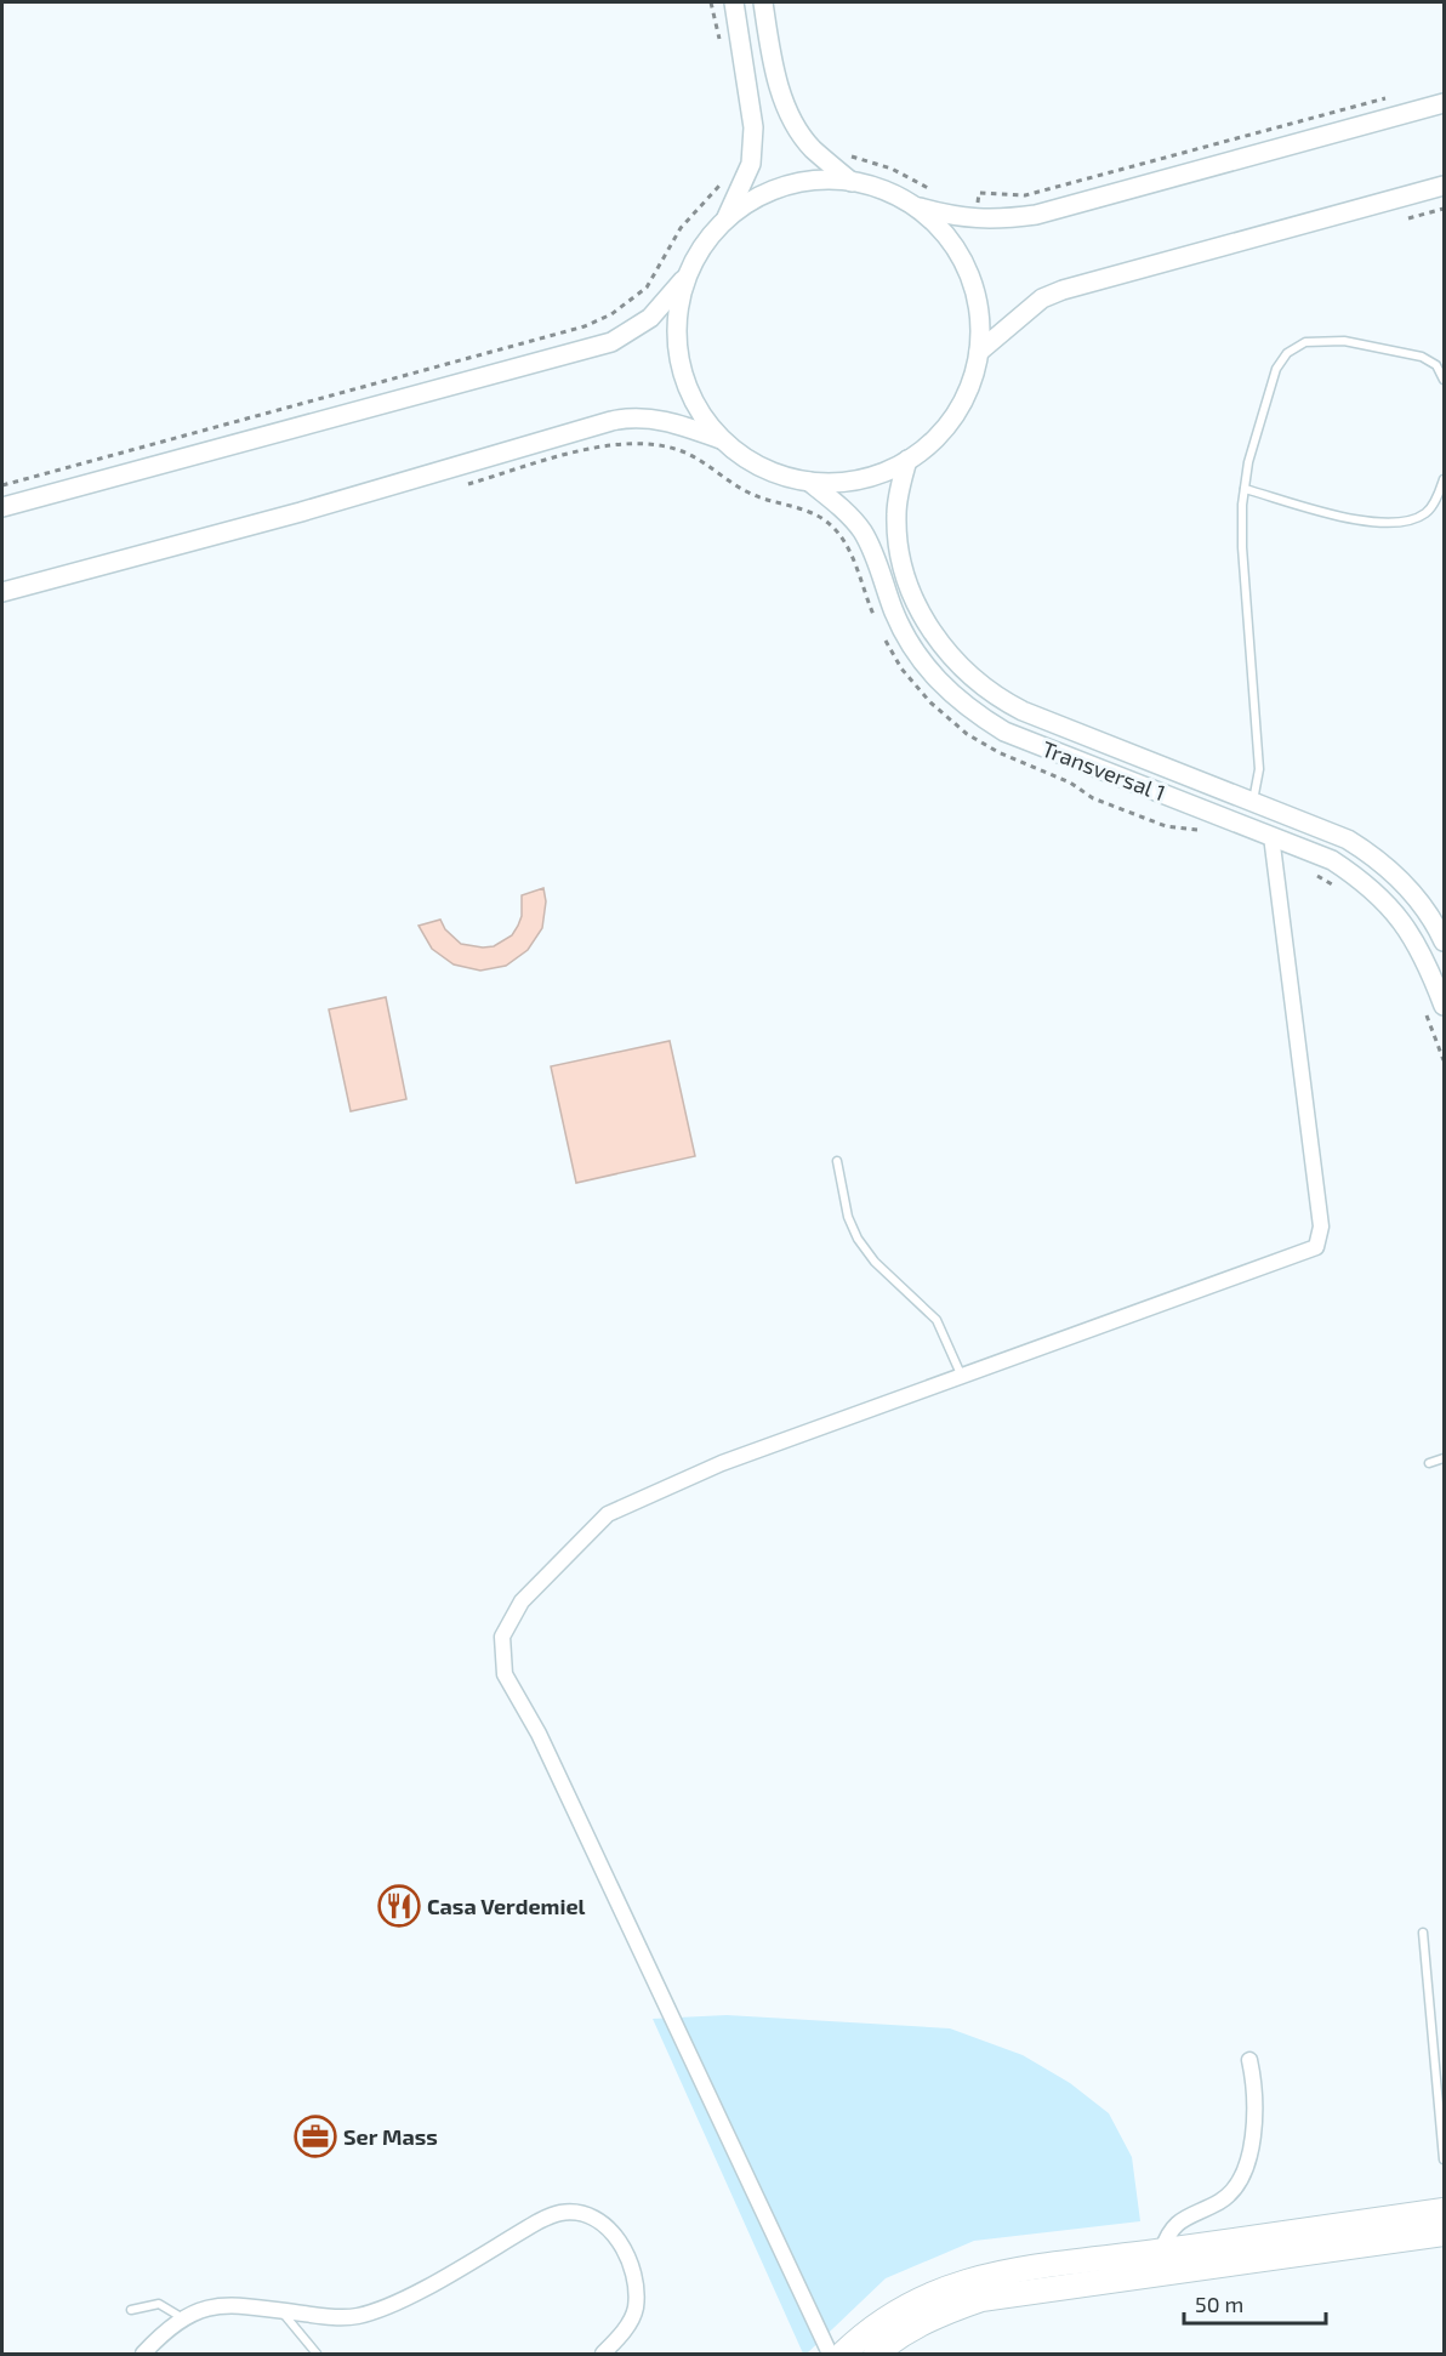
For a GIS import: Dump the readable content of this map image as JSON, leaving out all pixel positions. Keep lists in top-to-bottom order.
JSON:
{
  "streets": {
    "street": ["Transversal 1"]
  },
  "places": {
    "restaurant": ["Casa Verdemiel"],
    "office": ["Ser Mass"]
  },
  "scale_bar": "50 m"
}
